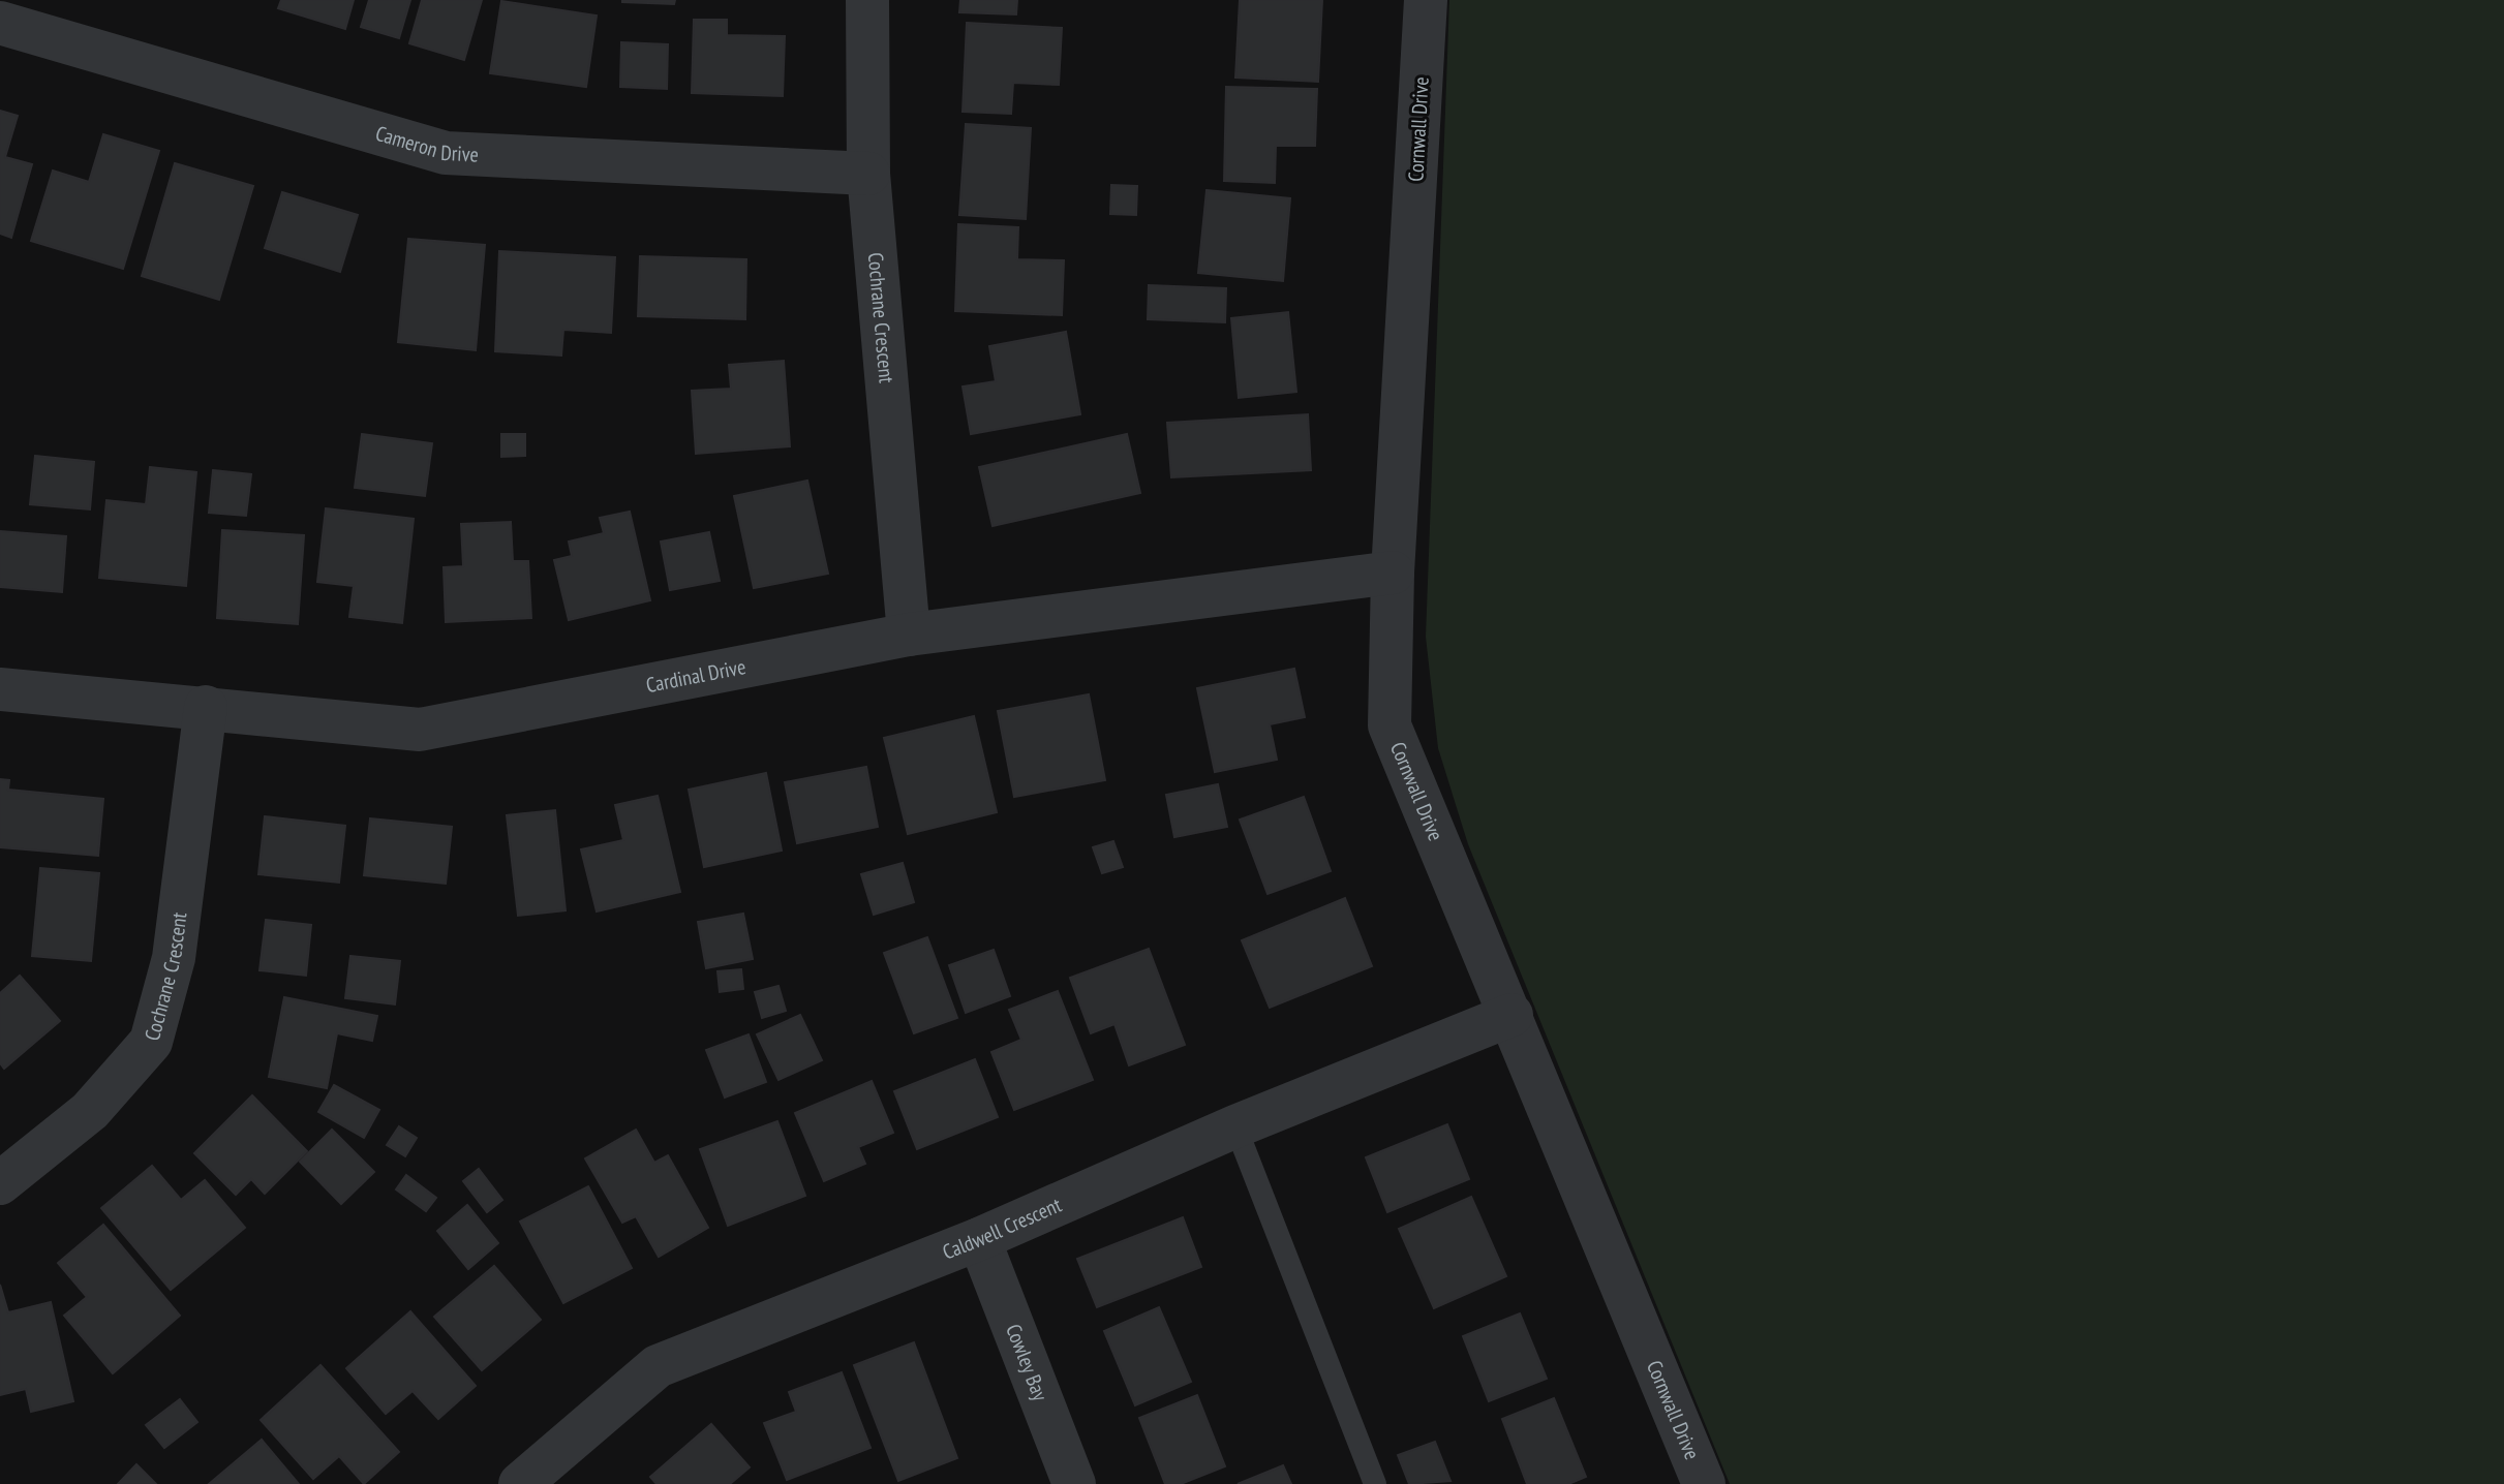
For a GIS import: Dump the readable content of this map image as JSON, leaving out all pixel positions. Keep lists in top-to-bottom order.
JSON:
{
  "streets": {
    "street": [
      "Cornwall Drive",
      "Cameron Drive",
      "Cochrane Crescent",
      "Cardinal Drive",
      "Caldwell Crescent",
      "Cowley Bay"
    ]
  },
  "crossings": [
    ["Cornwall Drive", "Cardinal Drive"],
    ["Cornwall Drive", "Caldwell Crescent"],
    ["Cameron Drive", "Cochrane Crescent"],
    ["Cochrane Crescent", "Cardinal Drive"],
    ["Caldwell Crescent", "Cowley Bay"]
  ]
}
